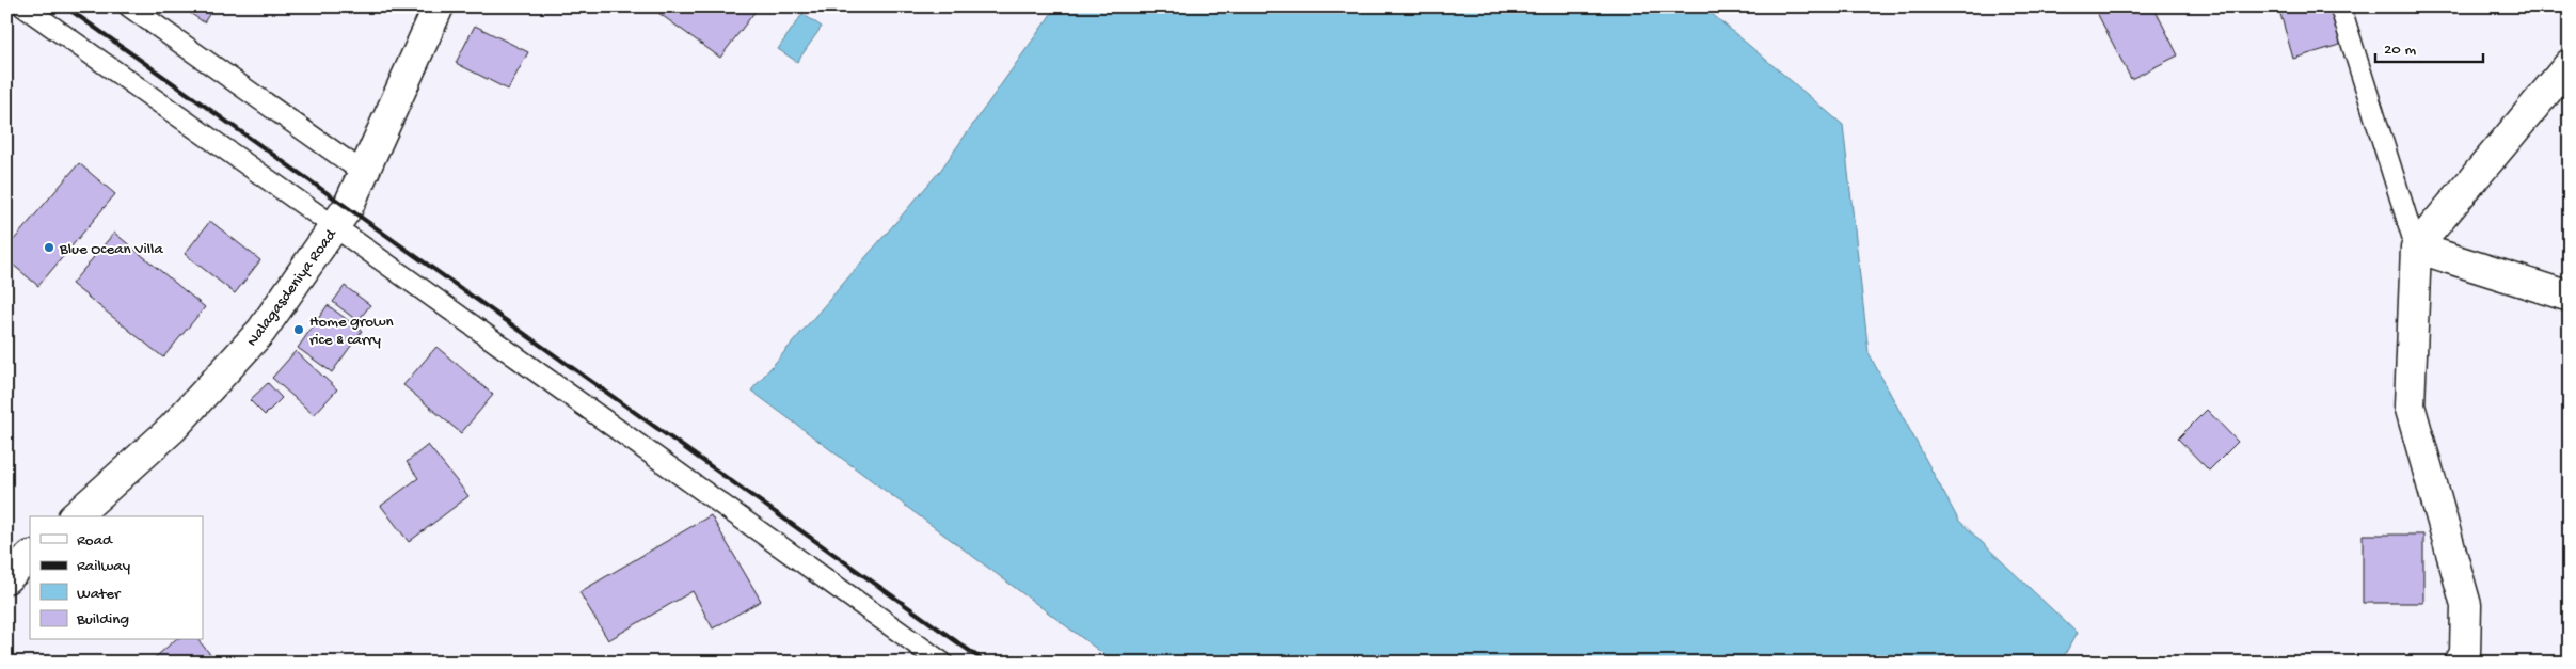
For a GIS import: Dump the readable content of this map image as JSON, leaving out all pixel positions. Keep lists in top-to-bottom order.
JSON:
{
  "streets": {
    "street": ["Nalagasdeniya Road"]
  },
  "places": ["Blue Ocean Villa", "Home grown rice & carry"],
  "legend": [
    "Road",
    "Railway",
    "Water",
    "Building"
  ],
  "scale_bar": "20 m"
}
